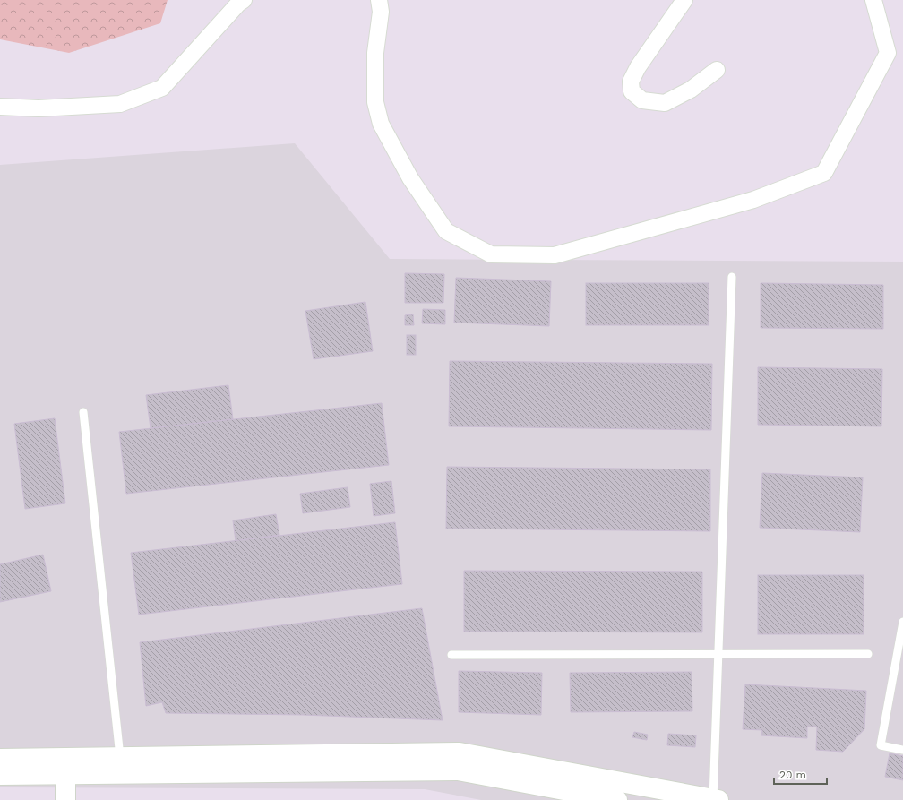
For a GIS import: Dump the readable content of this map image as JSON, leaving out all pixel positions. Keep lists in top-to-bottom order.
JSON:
{
  "scale_bar": "20 m"
}
